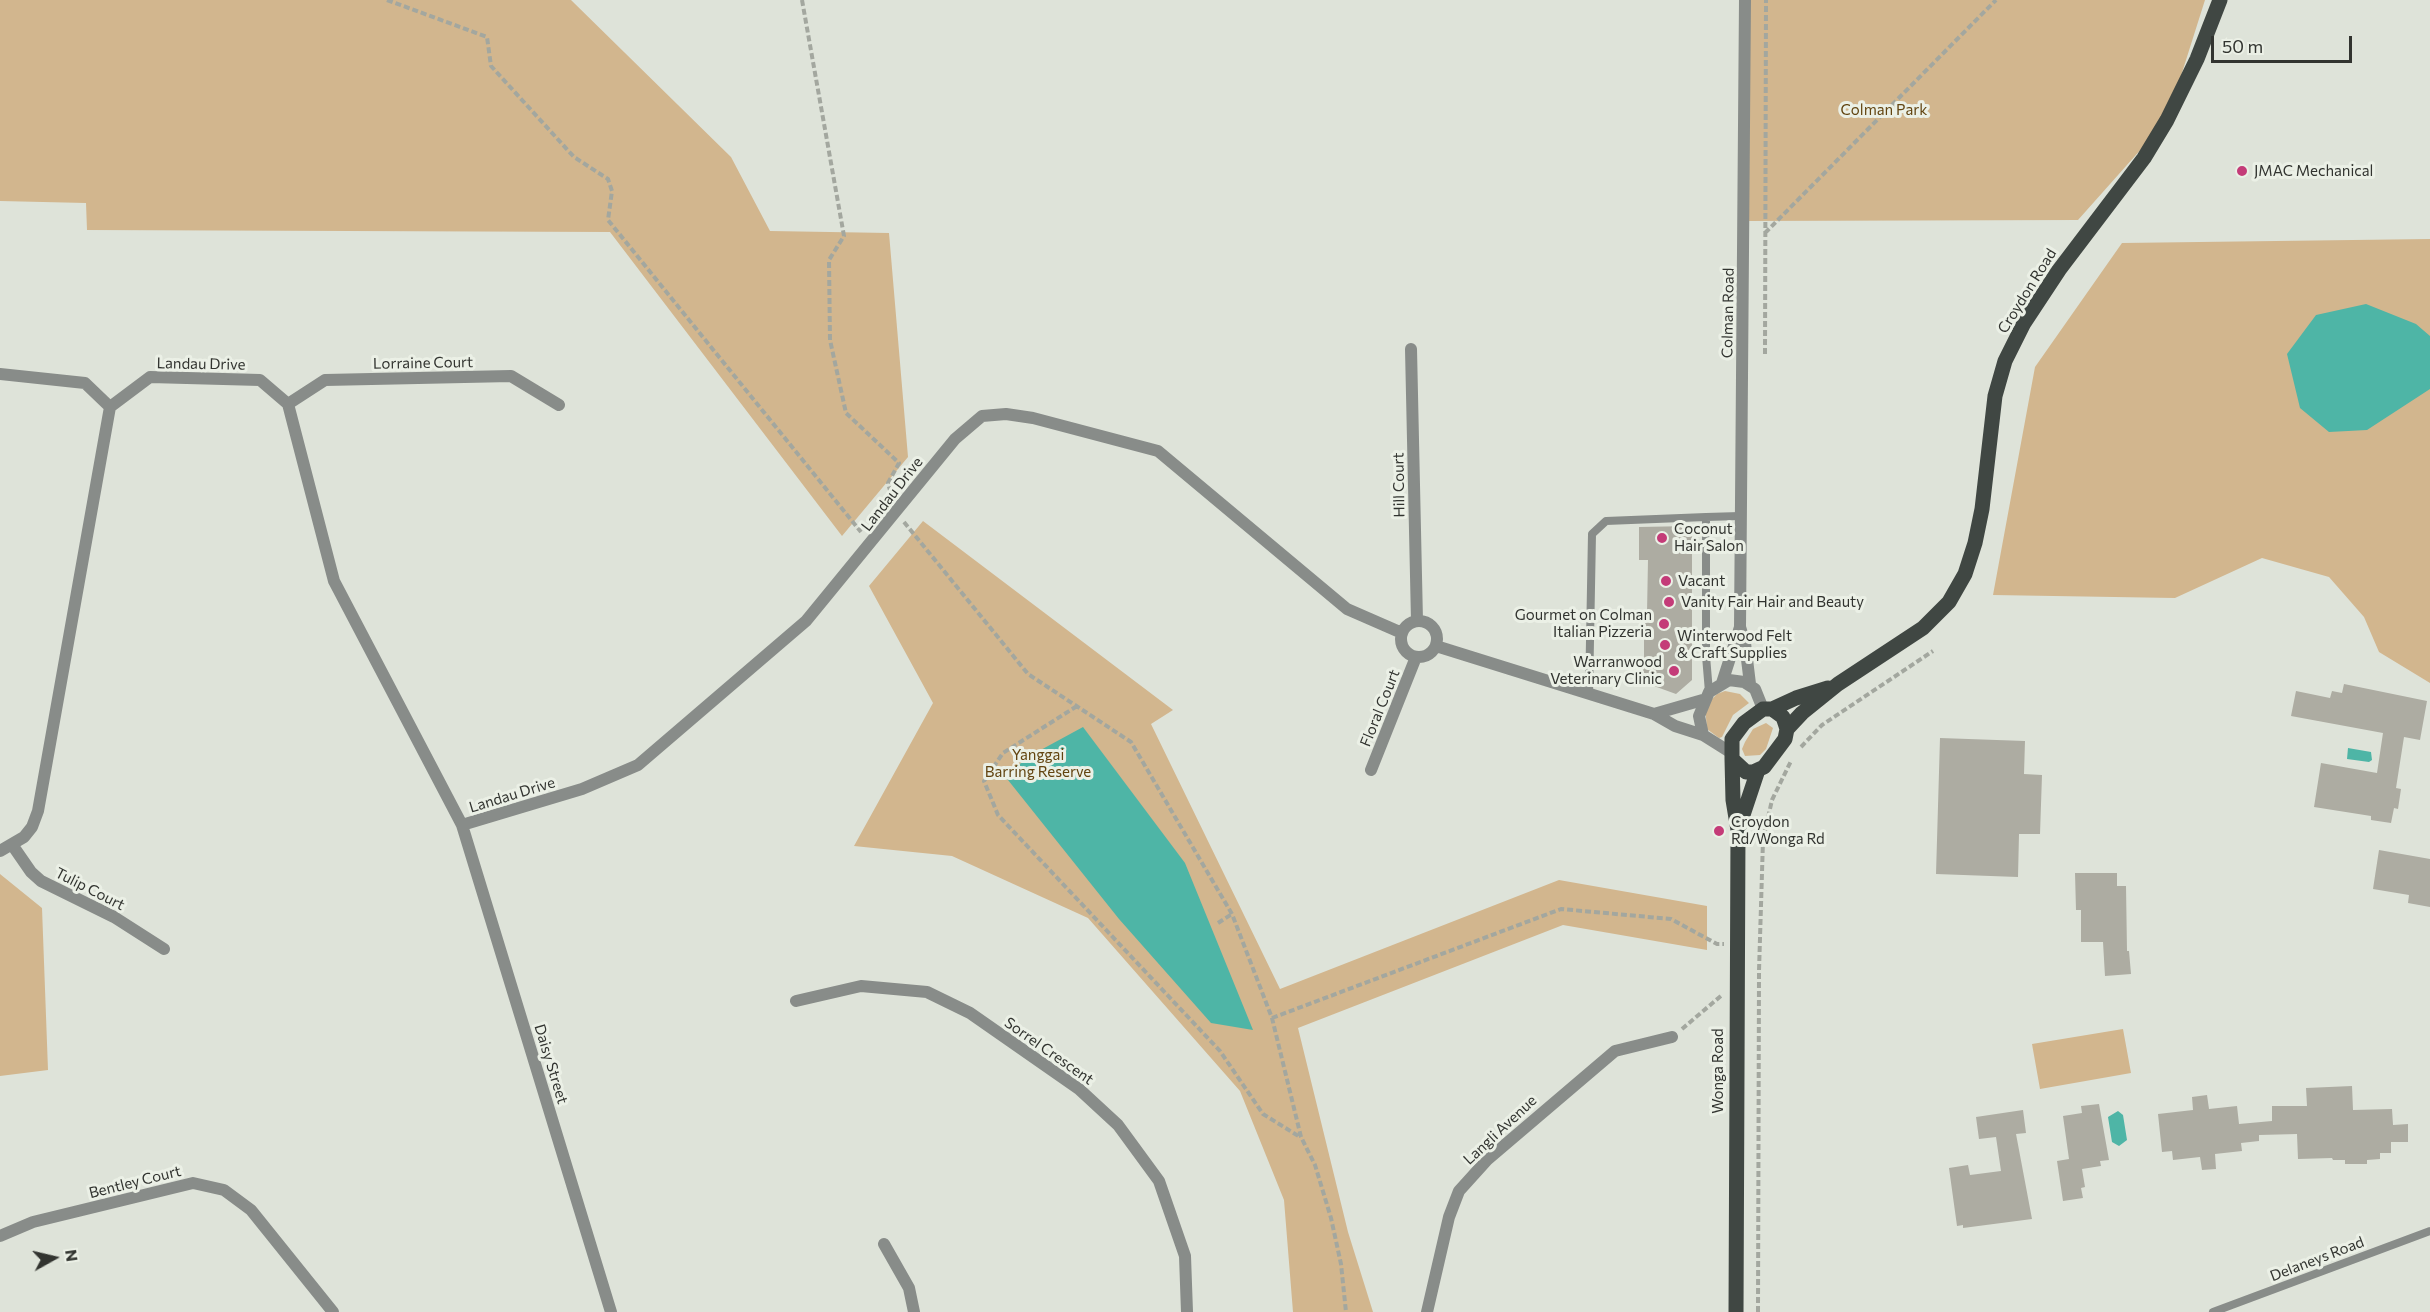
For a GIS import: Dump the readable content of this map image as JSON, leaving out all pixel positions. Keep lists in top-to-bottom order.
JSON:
{
  "streets": {
    "main road": ["Croydon Road", "Wonga Road"],
    "street": [
      "Colman Road",
      "Lorraine Court",
      "Landau Drive",
      "Hill Court",
      "Floral Court",
      "Tulip Court",
      "Sorrel Crescent",
      "Daisy Street",
      "Langli Avenue",
      "Bentley Court"
    ],
    "lane": ["Delaneys Road"]
  },
  "crossings": [
    ["Croydon Road", "Wonga Road"],
    ["Lorraine Court", "Landau Drive"],
    ["Landau Drive", "Hill Court"],
    ["Landau Drive", "Floral Court"],
    ["Landau Drive", "Daisy Street"],
    ["Hill Court", "Floral Court"]
  ],
  "parks": ["Colman Park", "Yanggai Barring Reserve"],
  "places": [
    "JMAC Mechanical",
    "Coconut Hair Salon",
    "Vacant",
    "Vanity Fair Hair and Beauty",
    "Gourmet on Colman Italian Pizzeria",
    "Winterwood Felt & Craft Supplies",
    "Warranwood Veterinary Clinic",
    "Croydon Rd/Wonga Rd"
  ],
  "scale_bar": "50 m",
  "north": "right"
}
